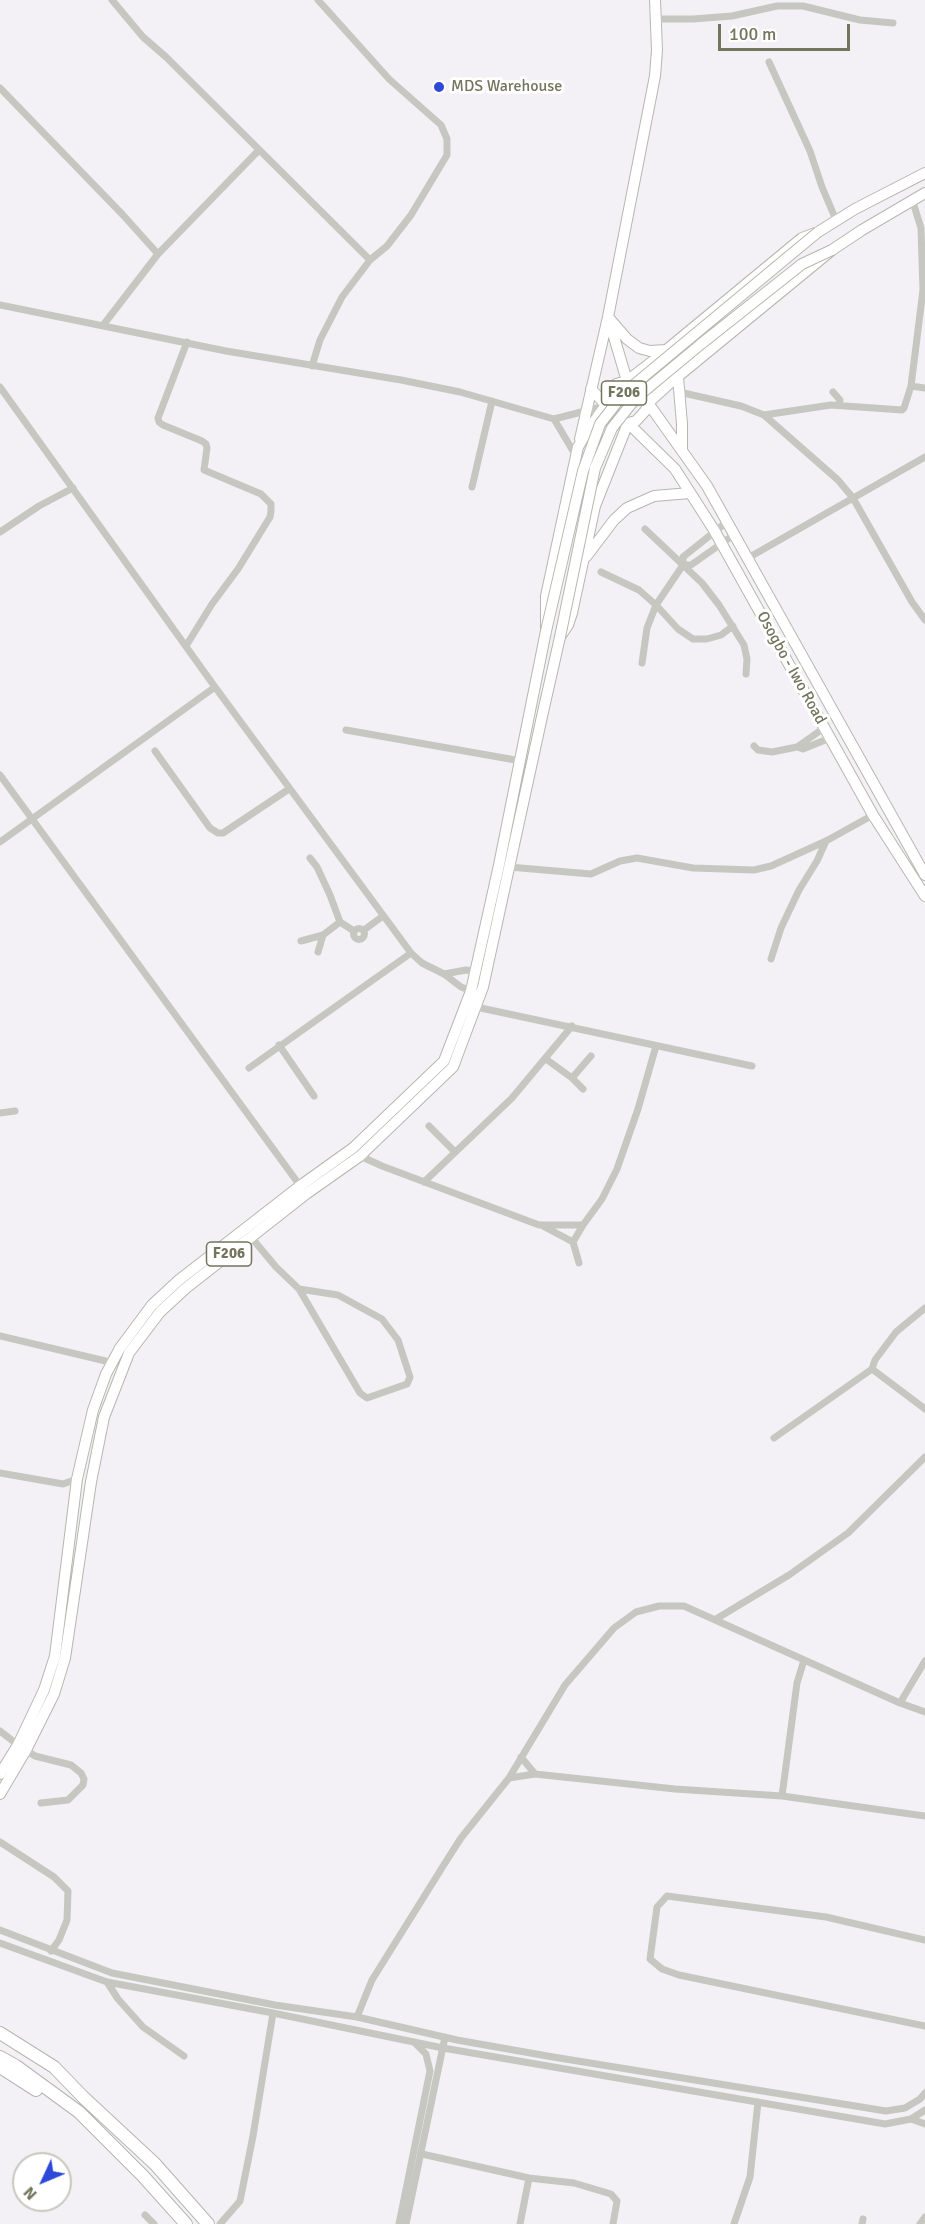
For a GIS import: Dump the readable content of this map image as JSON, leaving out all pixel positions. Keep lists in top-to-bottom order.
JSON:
{
  "streets": {
    "main road": ["F206", "Osogbo - Iwo Road"]
  },
  "places": ["MDS Warehouse"],
  "scale_bar": "100 m",
  "north": "bottom left"
}
